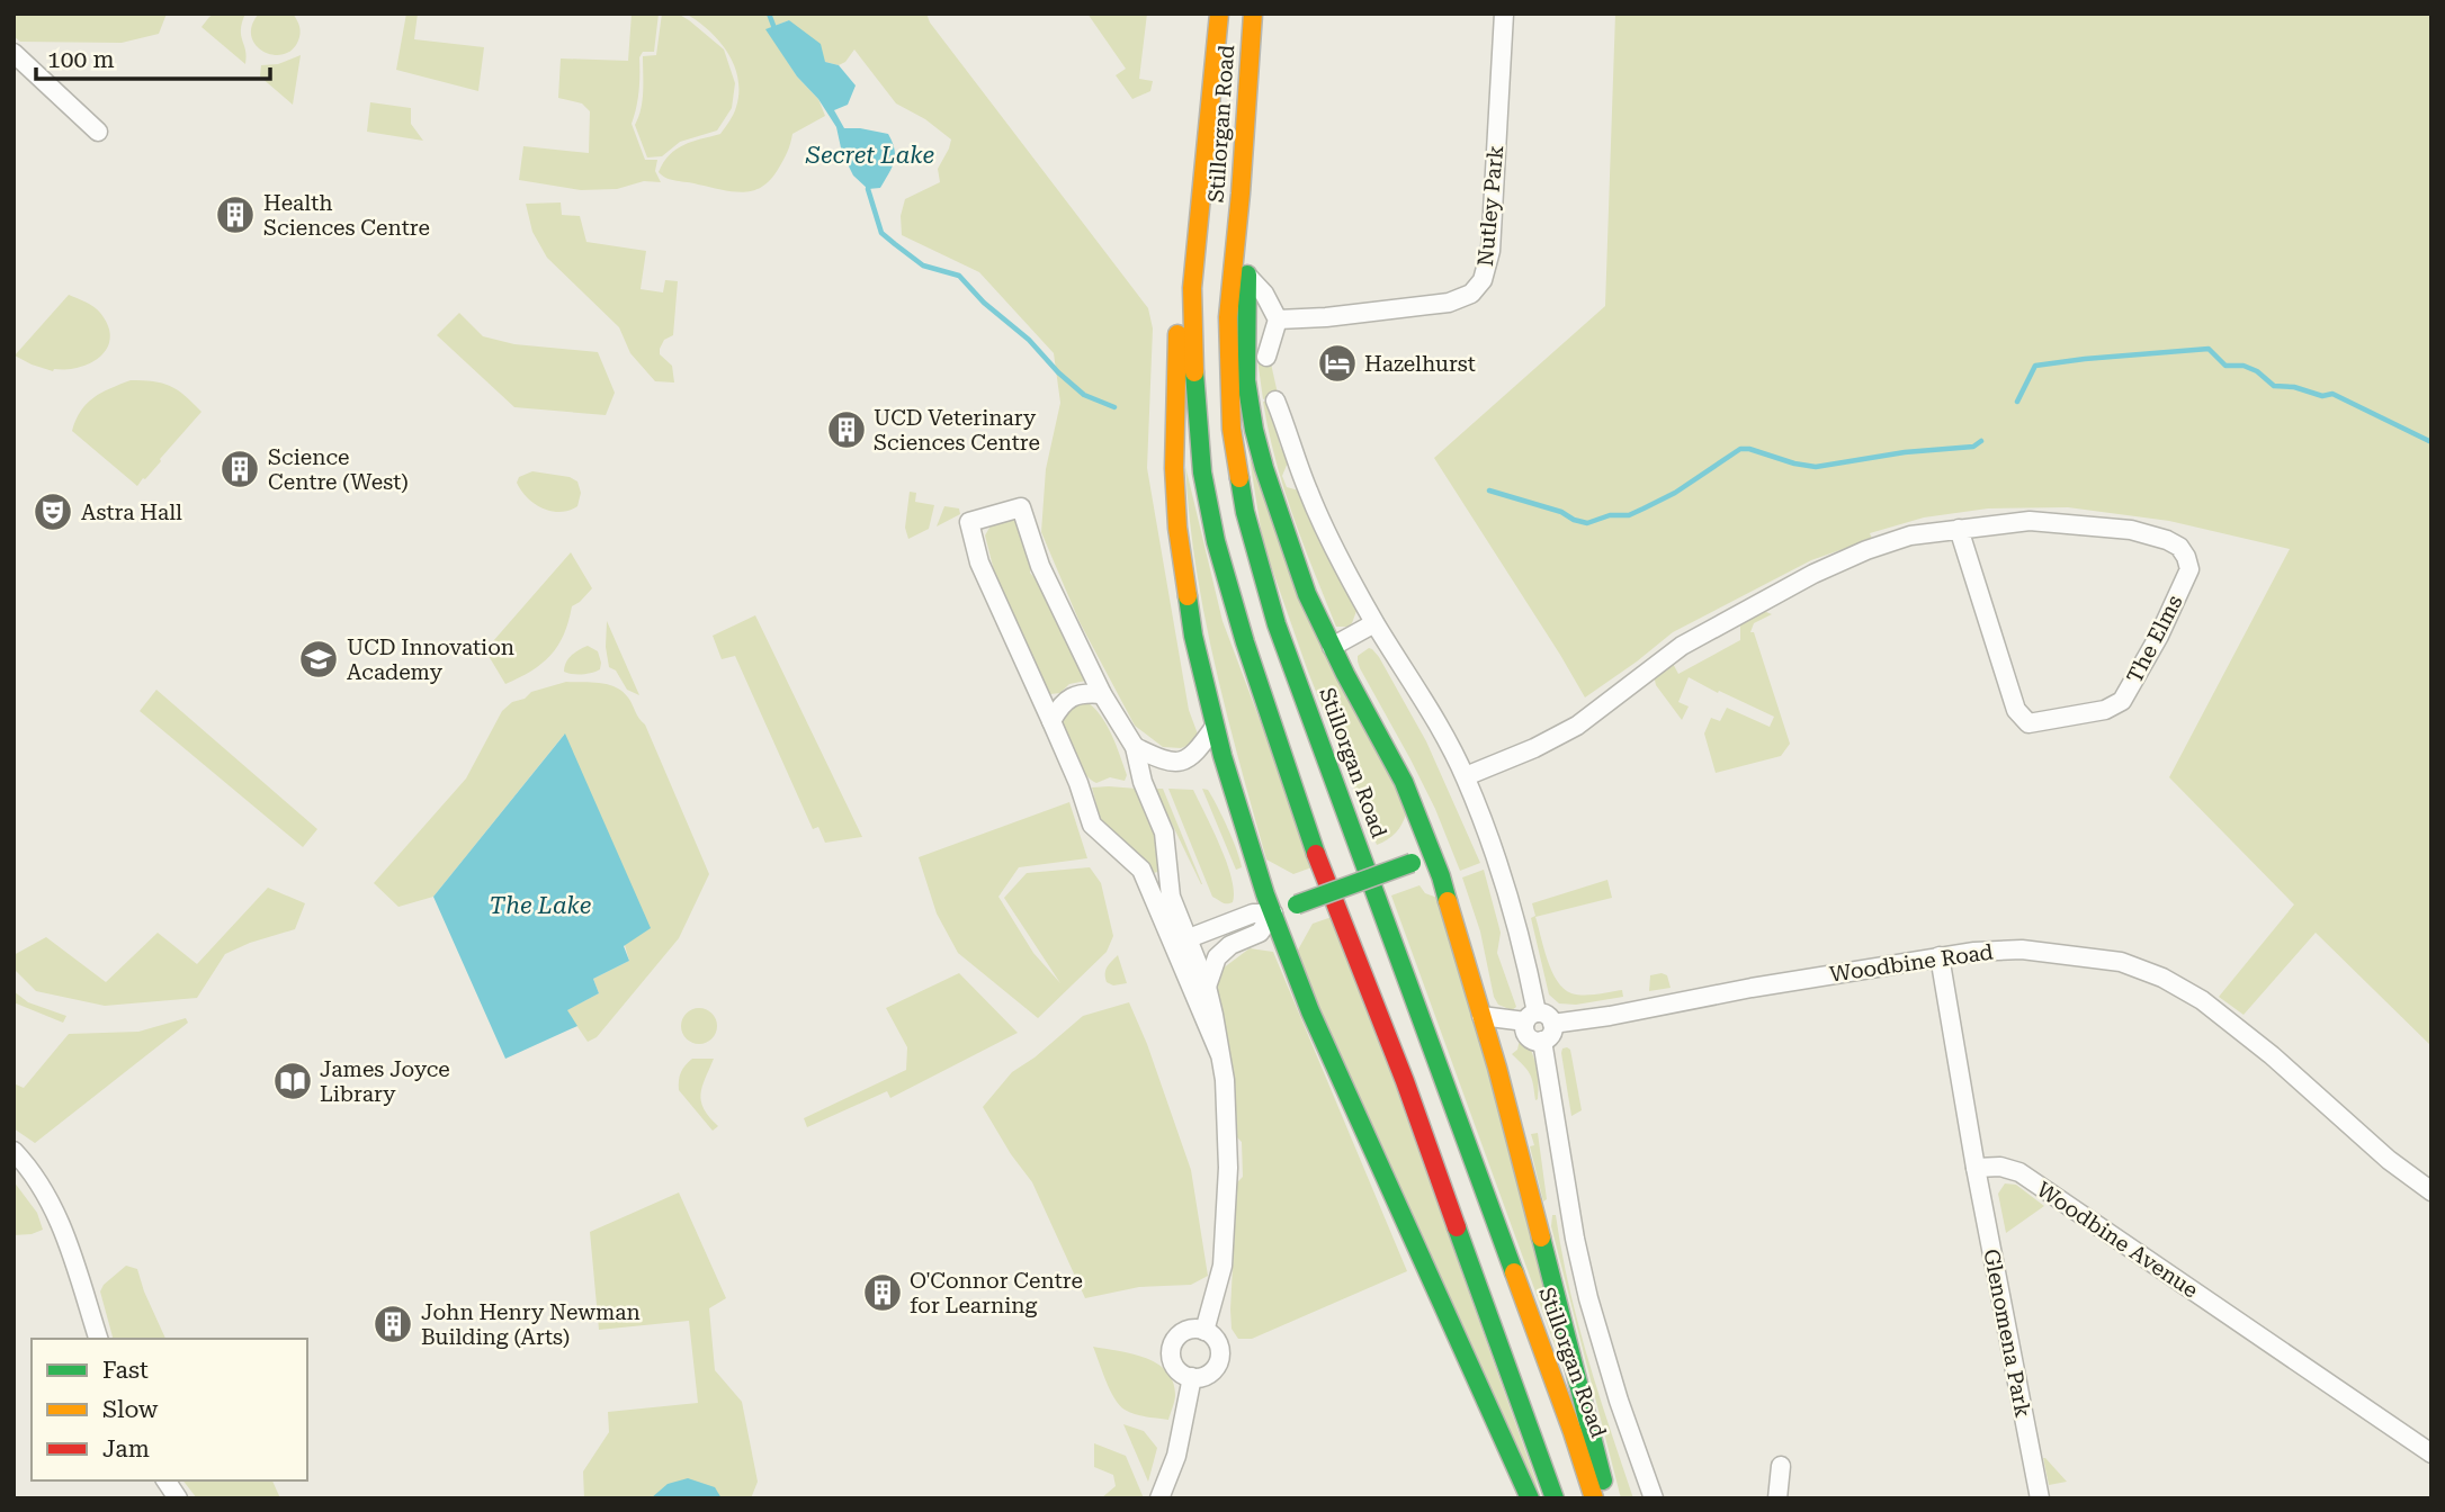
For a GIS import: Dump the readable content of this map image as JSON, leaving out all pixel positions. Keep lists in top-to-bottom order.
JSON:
{
  "streets": {
    "main road": ["Stillorgan Road"],
    "street": [
      "Nutley Park",
      "The Elms",
      "Woodbine Road",
      "Woodbine Avenue",
      "Glenomena Park"
    ]
  },
  "crossings": [
    ["Stillorgan Road", "Woodbine Road"],
    ["Woodbine Avenue", "Glenomena Park"]
  ],
  "water": ["Secret Lake", "The Lake"],
  "places": {
    "building": [
      "Health Sciences Centre",
      "UCD Veterinary Sciences Centre",
      "Science Centre (West)",
      "O'Connor Centre for Learning",
      "John Henry Newman Building (Arts)"
    ],
    "hotel": ["Hazelhurst"],
    "theatre": ["Astra Hall"],
    "school or university": ["UCD Innovation Academy"],
    "library": ["James Joyce Library"]
  },
  "legend": ["Fast", "Slow", "Jam"],
  "scale_bar": "100 m"
}
